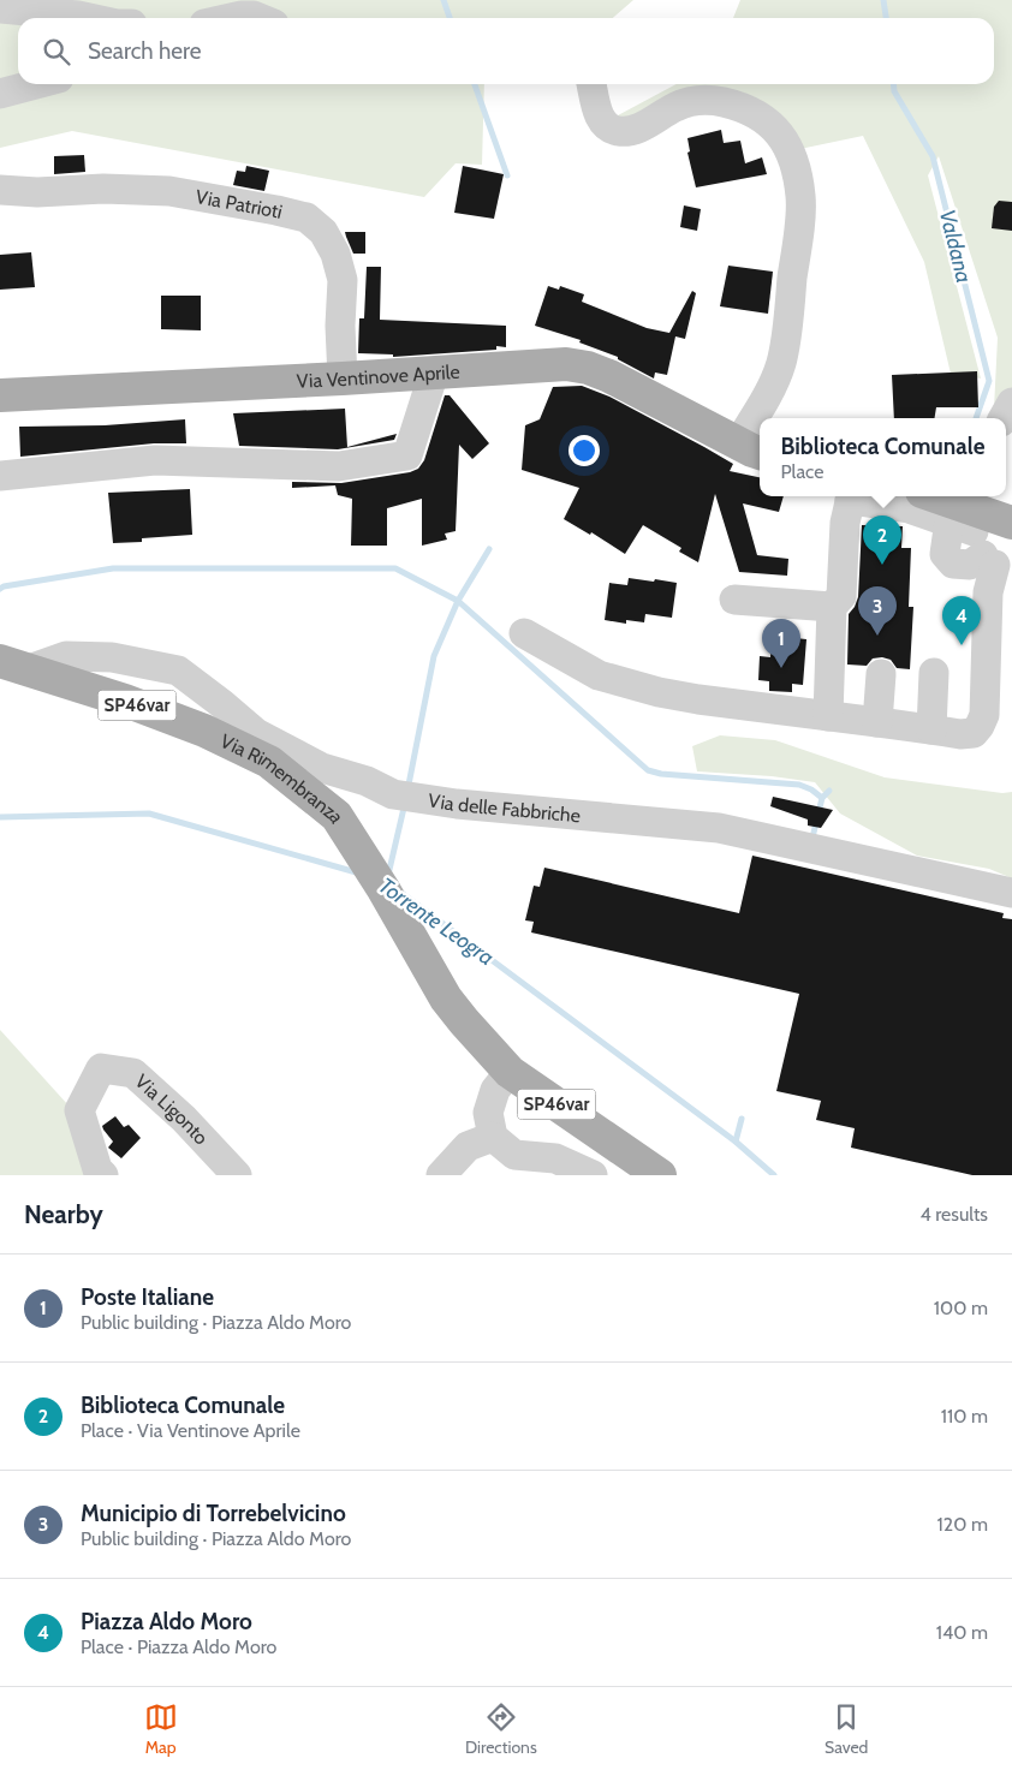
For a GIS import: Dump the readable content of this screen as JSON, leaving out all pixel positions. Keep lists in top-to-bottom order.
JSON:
{
  "streets": {
    "main road": ["Via Ventinove Aprile", "SP46var", "Via Rimembranza"],
    "street": ["Via Patrioti", "Via delle Fabbriche", "Via Ligonto"]
  },
  "crossings": [
    ["Via Patrioti", "Via Ventinove Aprile"],
    ["SP46var", "Via Rimembranza"],
    ["Via Rimembranza", "Via delle Fabbriche"]
  ],
  "water": ["Valdana", "Torrente Leogra"],
  "page": {
    "search": "Search here",
    "popup": ["Biblioteca Comunale", "Place"],
    "pins": [
      "2",
      "3",
      "4",
      "1"
    ],
    "heading": ["Nearby", "4 results"],
    "list": [
      {
        "mark": "1",
        "name": "Poste Italiane",
        "note": "Public building · Piazza Aldo Moro",
        "value": "100 m"
      },
      {
        "mark": "2",
        "name": "Biblioteca Comunale",
        "note": "Place · Via Ventinove Aprile",
        "value": "110 m"
      },
      {
        "mark": "3",
        "name": "Municipio di Torrebelvicino",
        "note": "Public building · Piazza Aldo Moro",
        "value": "120 m"
      },
      {
        "mark": "4",
        "name": "Piazza Aldo Moro",
        "note": "Place · Piazza Aldo Moro",
        "value": "140 m"
      }
    ],
    "nav": ["Map", "Directions", "Saved"]
  }
}
